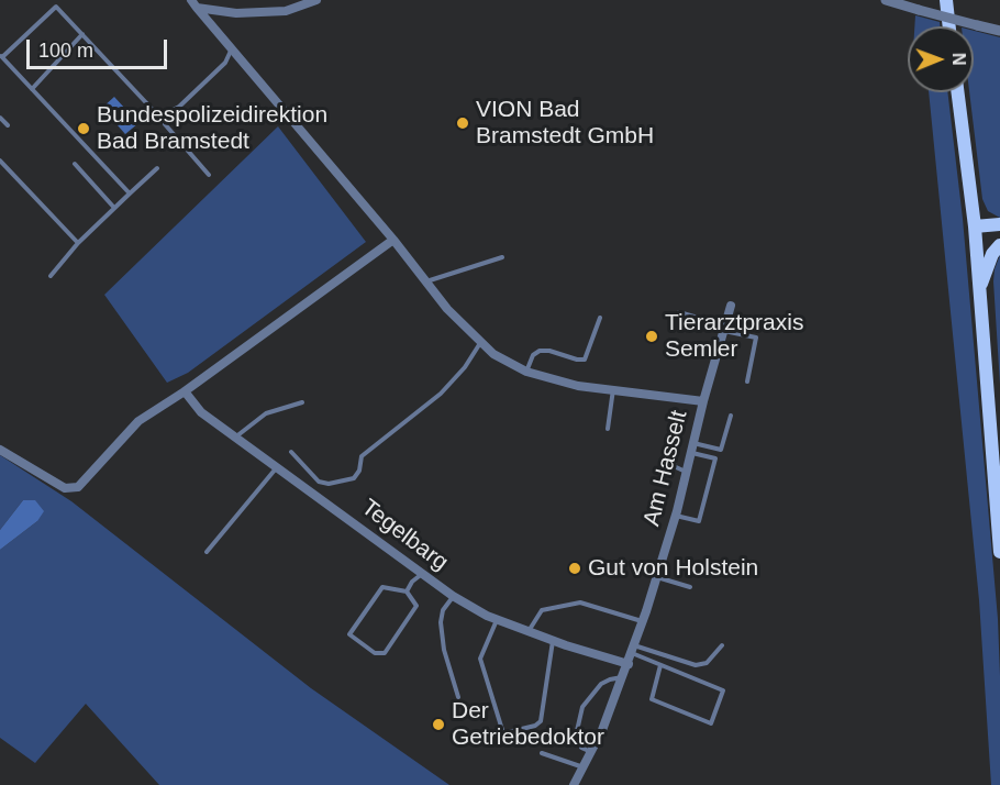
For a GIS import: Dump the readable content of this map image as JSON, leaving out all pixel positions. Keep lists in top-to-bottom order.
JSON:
{
  "streets": {
    "street": ["Am Hasselt", "Tegelbarg"]
  },
  "crossings": [
    ["Am Hasselt", "Tegelbarg"]
  ],
  "places": [
    "VION Bad Bramstedt GmbH",
    "Bundespolizeidirektion Bad Bramstedt",
    "Tierarztpraxis Semler",
    "Gut von Holstein",
    "Der Getriebedoktor"
  ],
  "scale_bar": "100 m",
  "north": "right"
}
